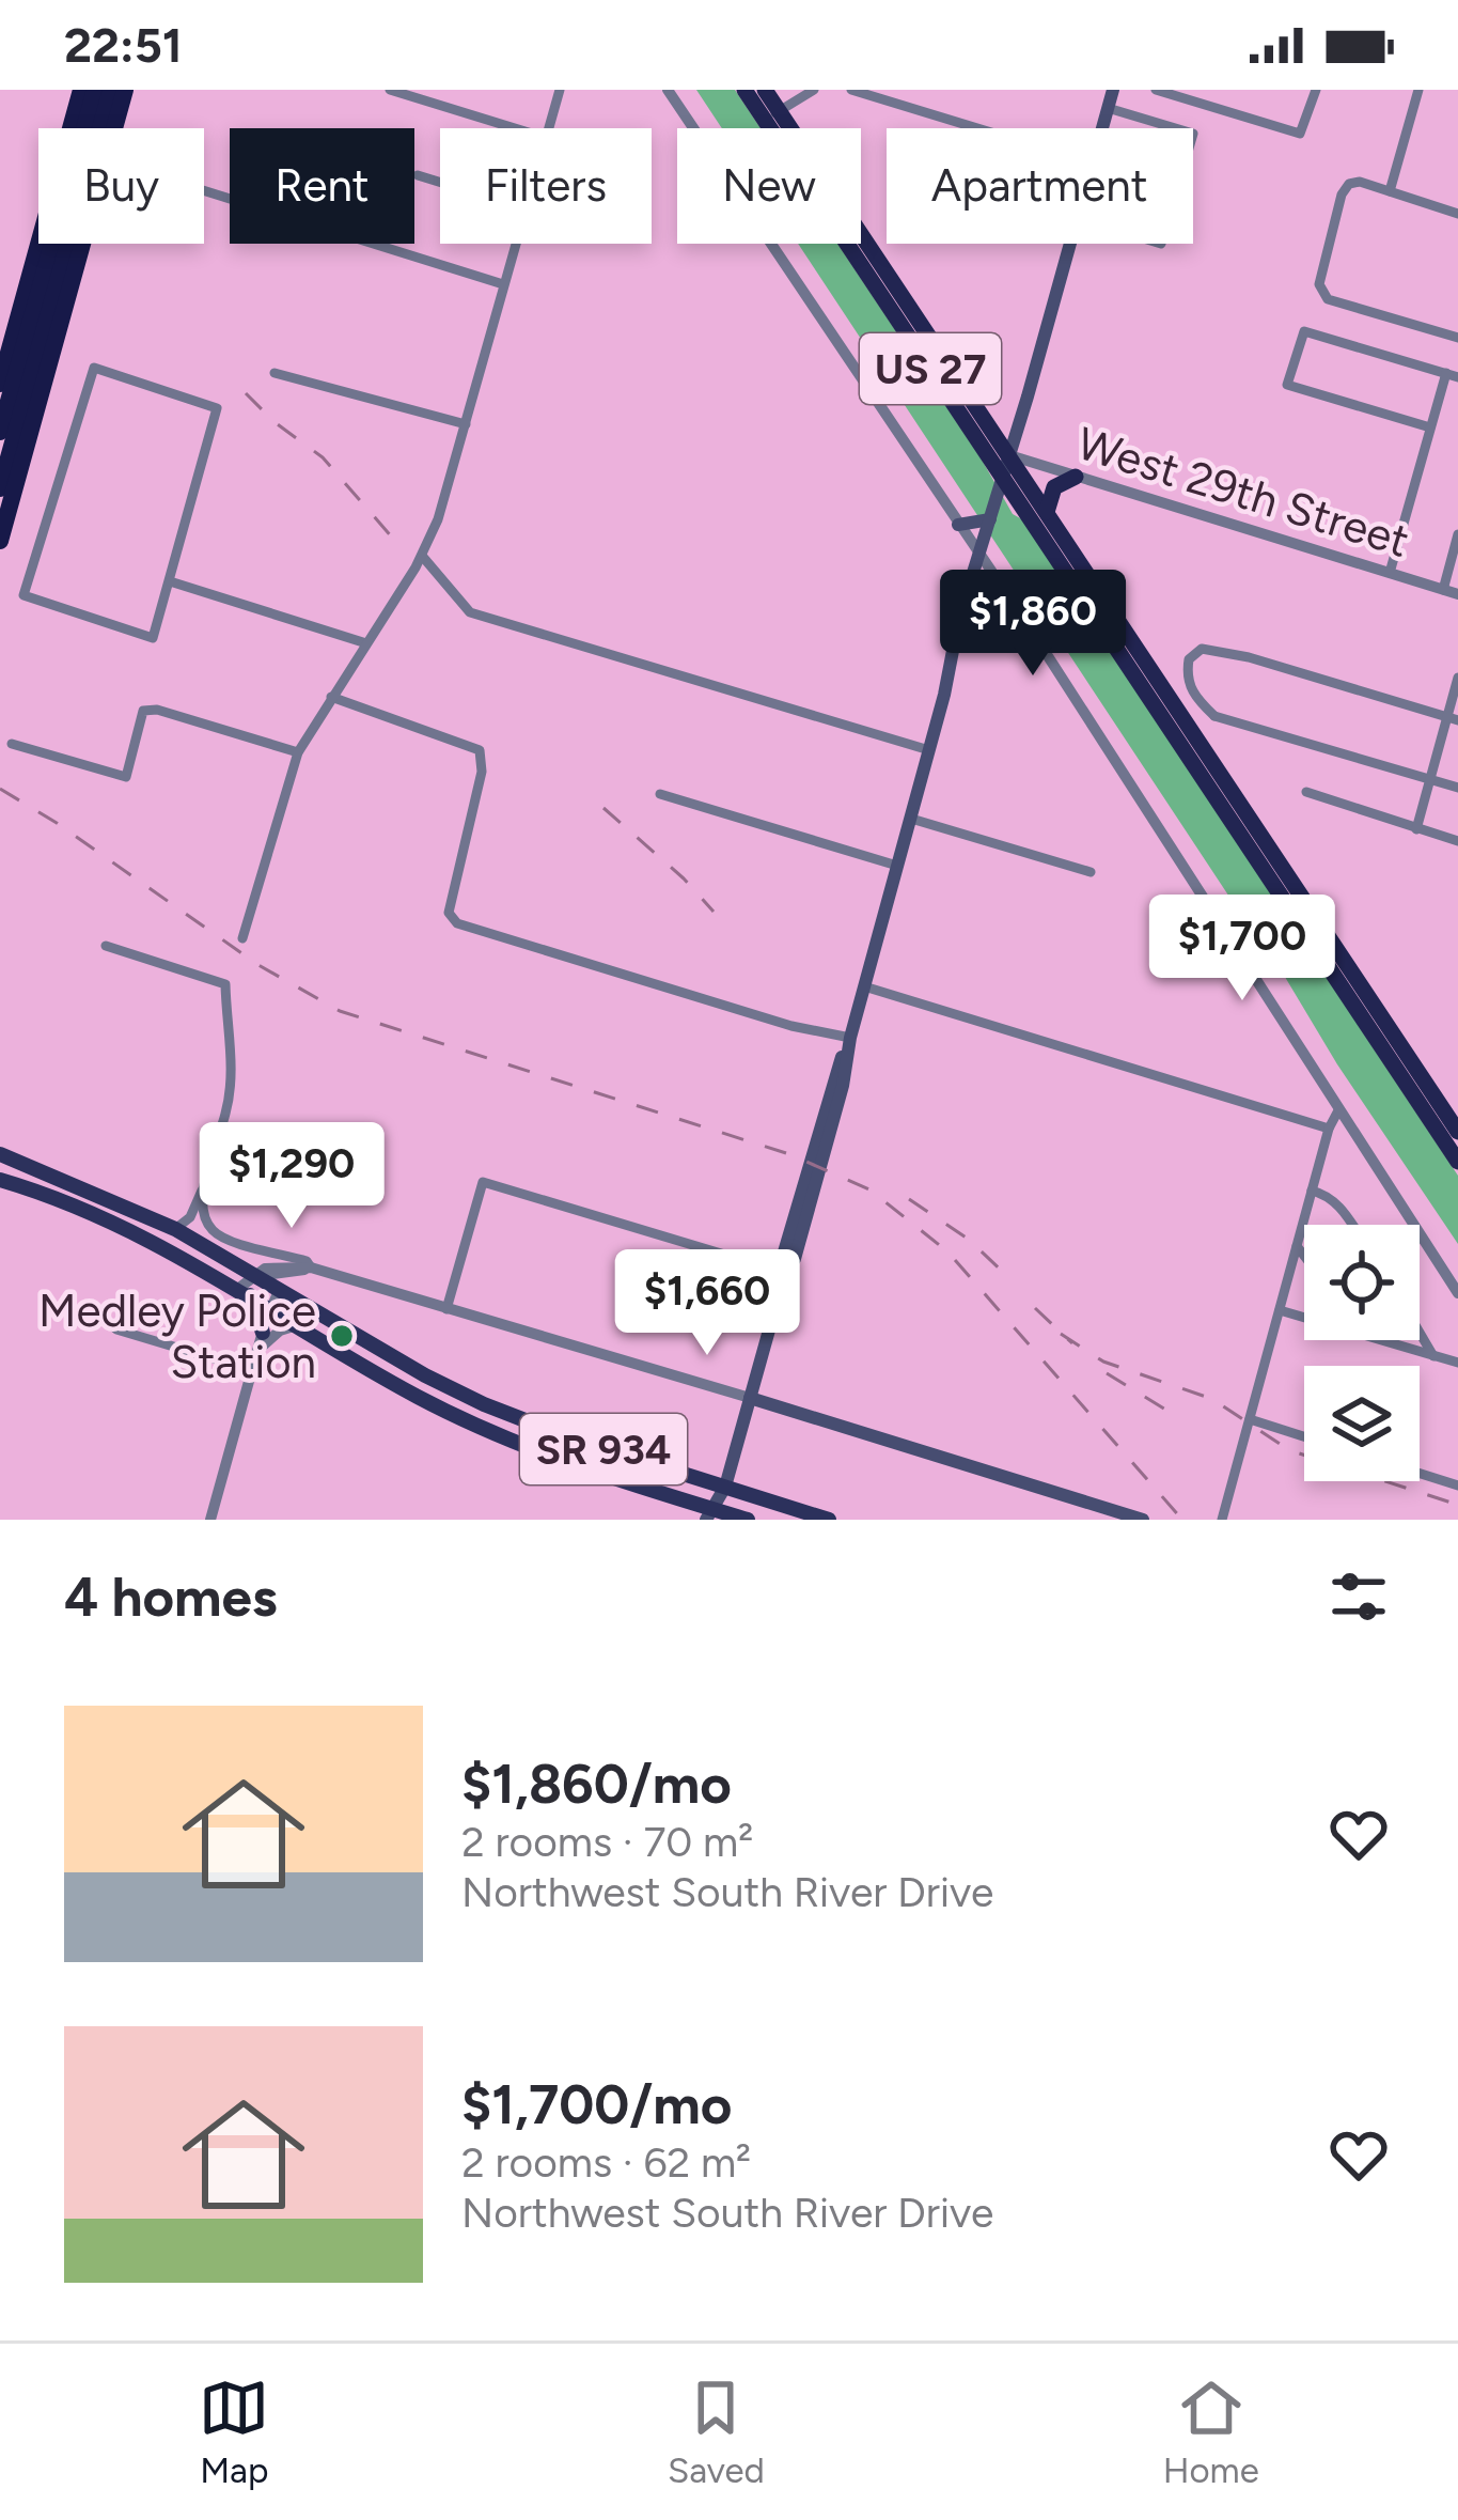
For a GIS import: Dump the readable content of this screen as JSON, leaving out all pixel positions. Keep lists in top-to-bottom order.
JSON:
{
  "streets": {
    "highway": ["US 27"],
    "main road": ["SR 934"],
    "street": ["West 29th Street"]
  },
  "crossings": [
    ["US 27", "West 29th Street"]
  ],
  "places": ["Medley Police Station"],
  "page": {
    "status": "22:51",
    "chip": [
      "Buy",
      "Rent",
      "Filters",
      "New",
      "Apartment"
    ],
    "price": [
      "$1,860",
      "$1,700",
      "$1,290",
      "$1,660"
    ],
    "heading": "4 homes",
    "list": [
      {
        "name": "$1,860/mo",
        "note": "2 rooms · 70 m² · Northwest South River Drive"
      },
      {
        "name": "$1,700/mo",
        "note": "2 rooms · 62 m² · Northwest South River Drive"
      }
    ],
    "tabs": ["Map", "Saved", "Home"]
  }
}
